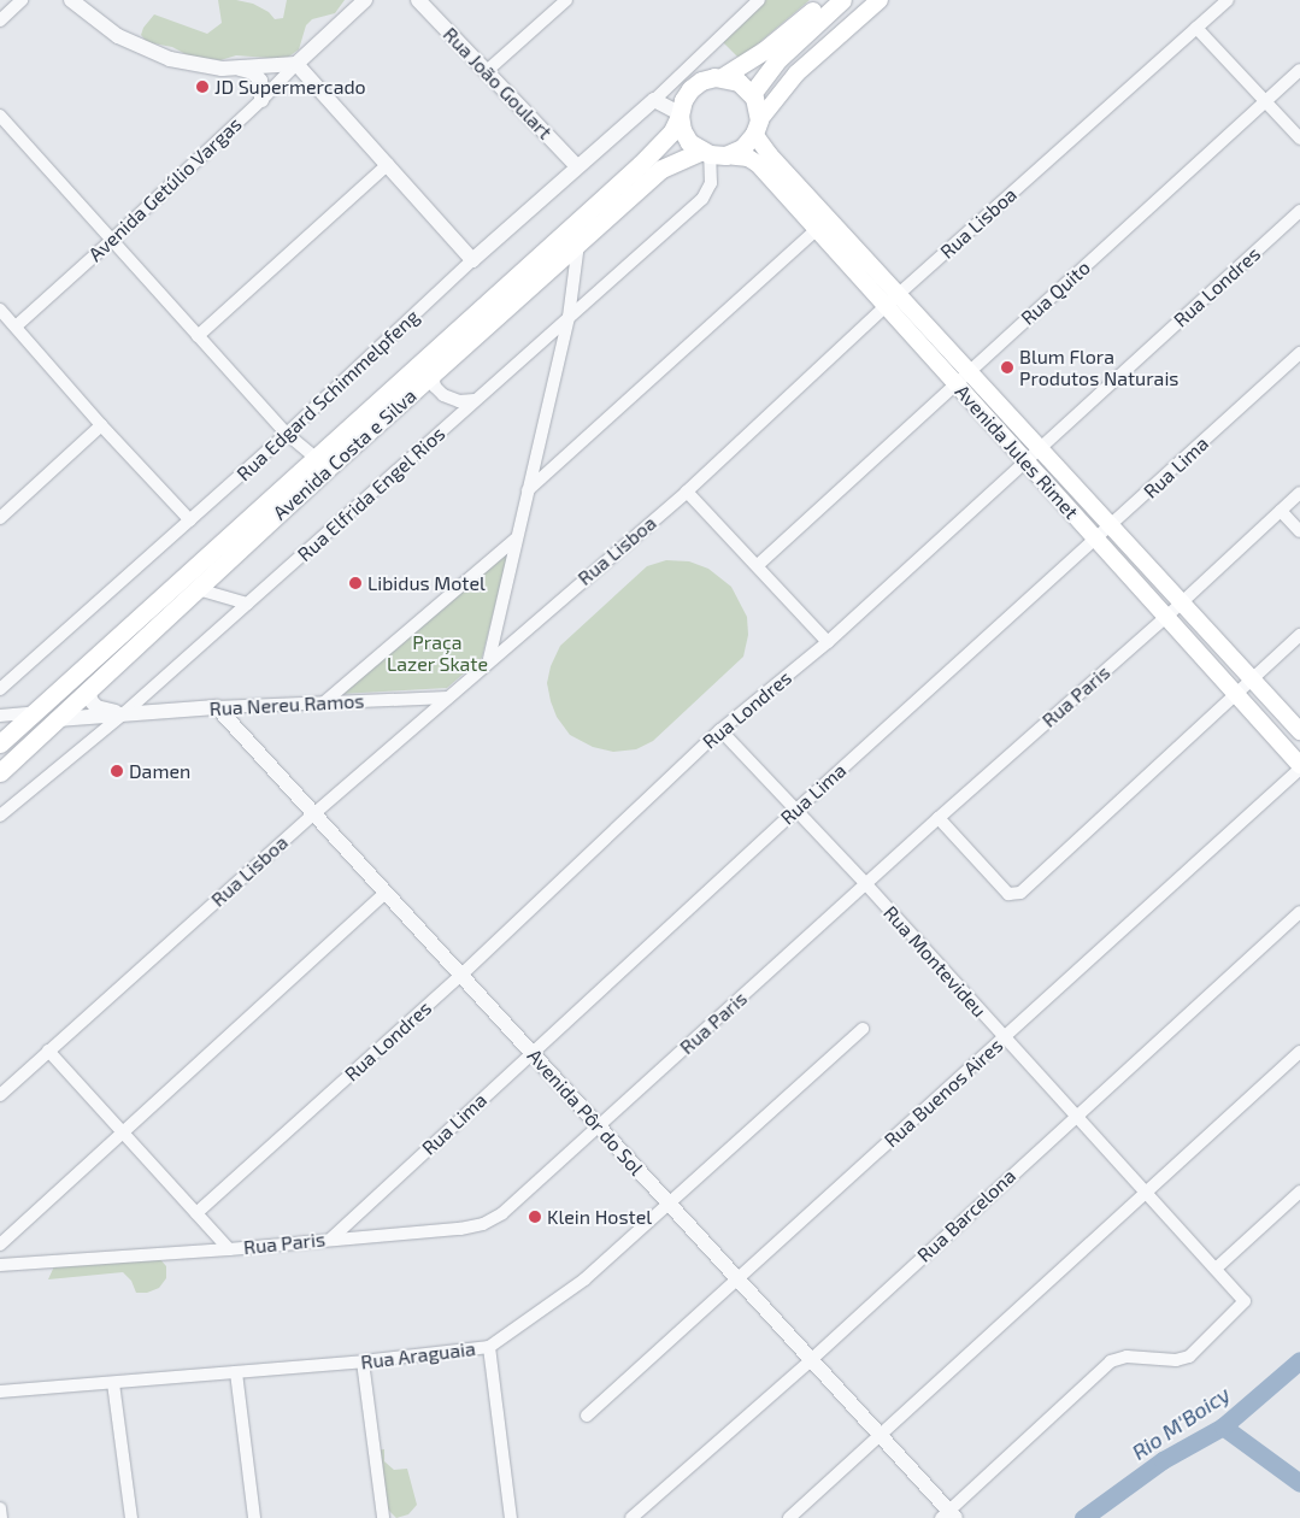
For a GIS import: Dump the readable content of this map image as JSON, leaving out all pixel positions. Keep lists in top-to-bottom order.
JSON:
{
  "streets": {
    "main road": ["Avenida Jules Rimet", "Avenida Costa e Silva"],
    "street": [
      "Rua João Goulart",
      "Avenida Getúlio Vargas",
      "Rua Lisboa",
      "Rua Londres",
      "Rua Quito",
      "Rua Edgard Schimmelpfeng",
      "Rua Lima",
      "Rua Elfrida Engel Rios",
      "Rua Paris",
      "Rua Nereu Ramos",
      "Rua Montevideu",
      "Rua Buenos Aires",
      "Avenida Pôr do Sol",
      "Rua Barcelona",
      "Rua Araguaia"
    ]
  },
  "crossings": [
    ["Rua João Goulart", "Rua Edgard Schimmelpfeng"],
    ["Rua Lisboa", "Avenida Jules Rimet"],
    ["Rua Lisboa", "Rua Nereu Ramos"],
    ["Rua Lisboa", "Avenida Pôr do Sol"],
    ["Rua Londres", "Avenida Jules Rimet"],
    ["Rua Londres", "Rua Montevideu"],
    ["Rua Londres", "Avenida Pôr do Sol"],
    ["Rua Quito", "Avenida Jules Rimet"],
    ["Avenida Jules Rimet", "Avenida Costa e Silva"],
    ["Avenida Jules Rimet", "Rua Lima"],
    ["Avenida Jules Rimet", "Rua Elfrida Engel Rios"],
    ["Avenida Jules Rimet", "Rua Paris"],
    ["Avenida Costa e Silva", "Rua Elfrida Engel Rios"],
    ["Avenida Costa e Silva", "Rua Nereu Ramos"],
    ["Rua Lima", "Rua Paris"],
    ["Rua Lima", "Rua Montevideu"],
    ["Rua Lima", "Avenida Pôr do Sol"],
    ["Rua Elfrida Engel Rios", "Rua Nereu Ramos"],
    ["Rua Paris", "Rua Montevideu"],
    ["Rua Paris", "Avenida Pôr do Sol"],
    ["Rua Nereu Ramos", "Avenida Pôr do Sol"],
    ["Rua Montevideu", "Rua Buenos Aires"],
    ["Rua Montevideu", "Avenida Pôr do Sol"],
    ["Rua Montevideu", "Rua Barcelona"],
    ["Rua Buenos Aires", "Avenida Pôr do Sol"],
    ["Avenida Pôr do Sol", "Rua Barcelona"],
    ["Avenida Pôr do Sol", "Rua Araguaia"]
  ],
  "water": ["Rio M'Boicy"],
  "parks": ["Praça Lazer Skate"],
  "places": [
    "JD Supermercado",
    "Blum Flora Produtos Naturais",
    "Libidus Motel",
    "Damen",
    "Klein Hostel"
  ]
}
